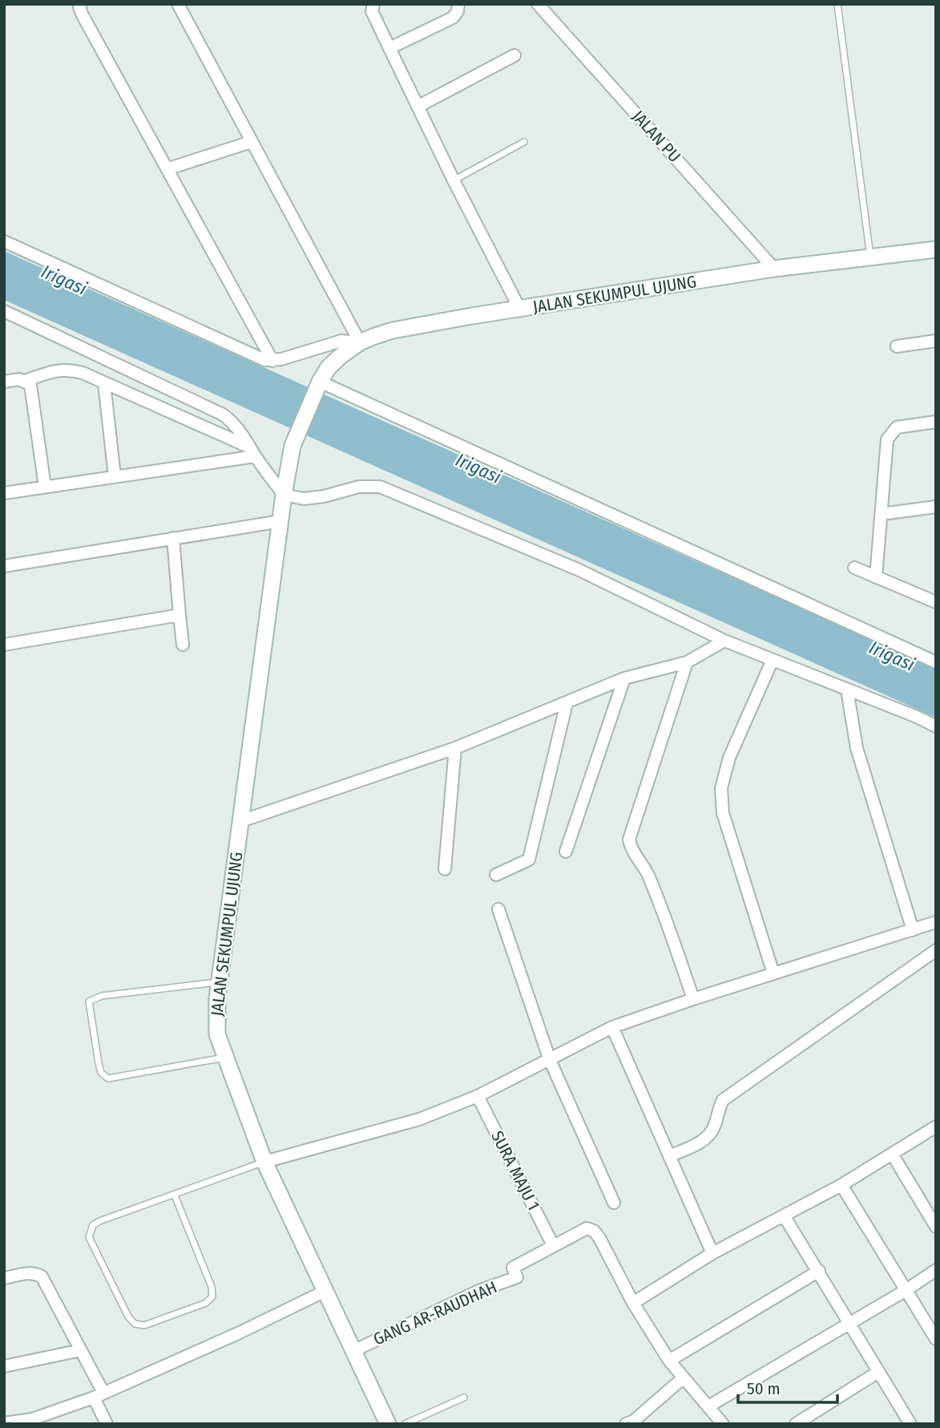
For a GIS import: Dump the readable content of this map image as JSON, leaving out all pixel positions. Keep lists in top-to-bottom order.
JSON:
{
  "streets": {
    "main road": ["JALAN SEKUMPUL UJUNG"],
    "street": ["JALAN PU", "SURA MAJU 1", "GANG AR-RAUDHAH"]
  },
  "crossings": [
    ["JALAN PU", "JALAN SEKUMPUL UJUNG"],
    ["JALAN SEKUMPUL UJUNG", "GANG AR-RAUDHAH"],
    ["SURA MAJU 1", "GANG AR-RAUDHAH"]
  ],
  "water": ["Irigasi"],
  "scale_bar": "50 m"
}
